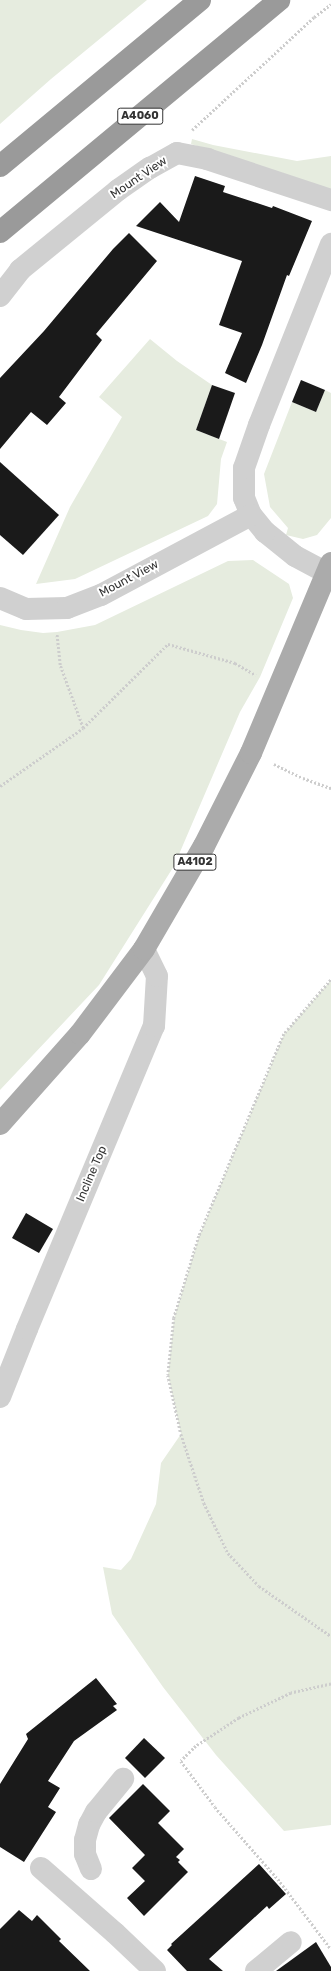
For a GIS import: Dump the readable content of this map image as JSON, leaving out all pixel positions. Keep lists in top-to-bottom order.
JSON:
{
  "streets": {
    "highway": ["A4060"],
    "main road": ["A4102"],
    "street": ["Mount View", "Incline Top"]
  },
  "crossings": [
    ["A4102", "Incline Top"]
  ]
}
